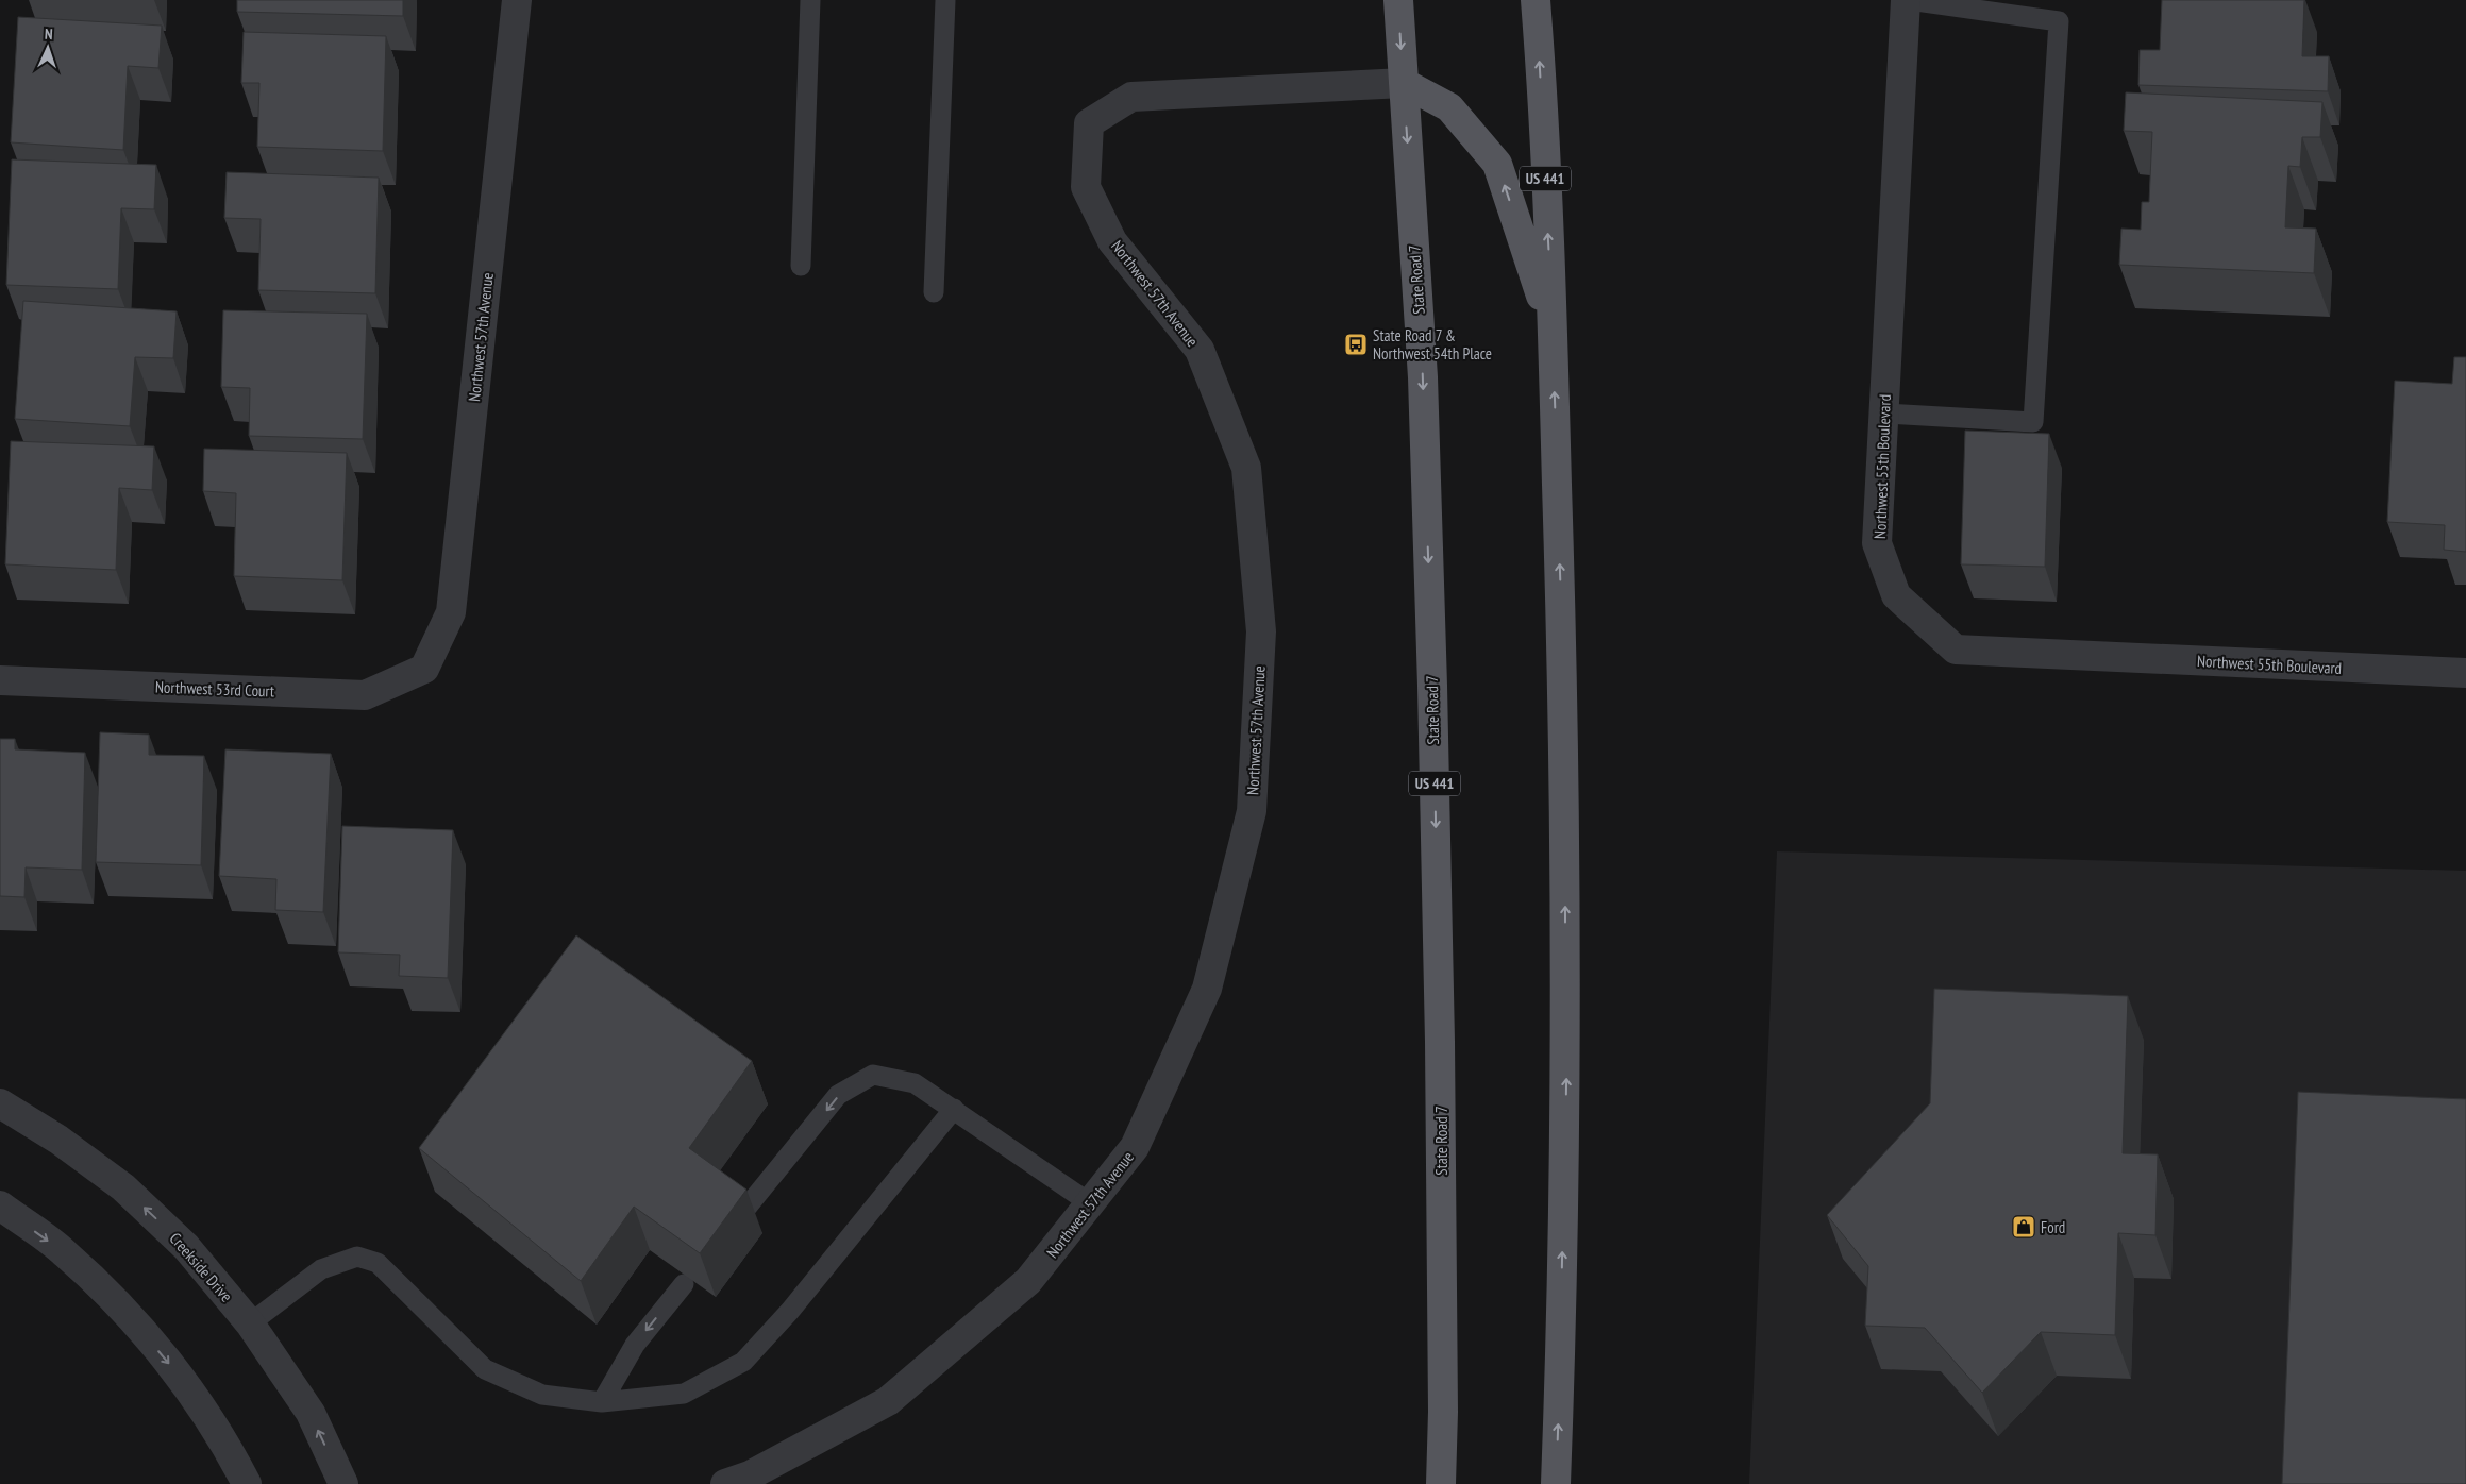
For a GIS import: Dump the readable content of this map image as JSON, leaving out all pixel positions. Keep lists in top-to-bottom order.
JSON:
{
  "streets": {
    "main road": ["US 441", "State Road 7"],
    "street": [
      "Northwest 57th Avenue",
      "Northwest 55th Boulevard",
      "Northwest 53rd Court",
      "Creekside Drive"
    ]
  },
  "crossings": [
    ["State Road 7", "Northwest 57th Avenue"],
    ["Northwest 57th Avenue", "Northwest 53rd Court"]
  ],
  "places": {
    "bus stop": ["State Road 7 & Northwest 54th Place"],
    "shop": ["Ford"]
  },
  "north": "top"
}
